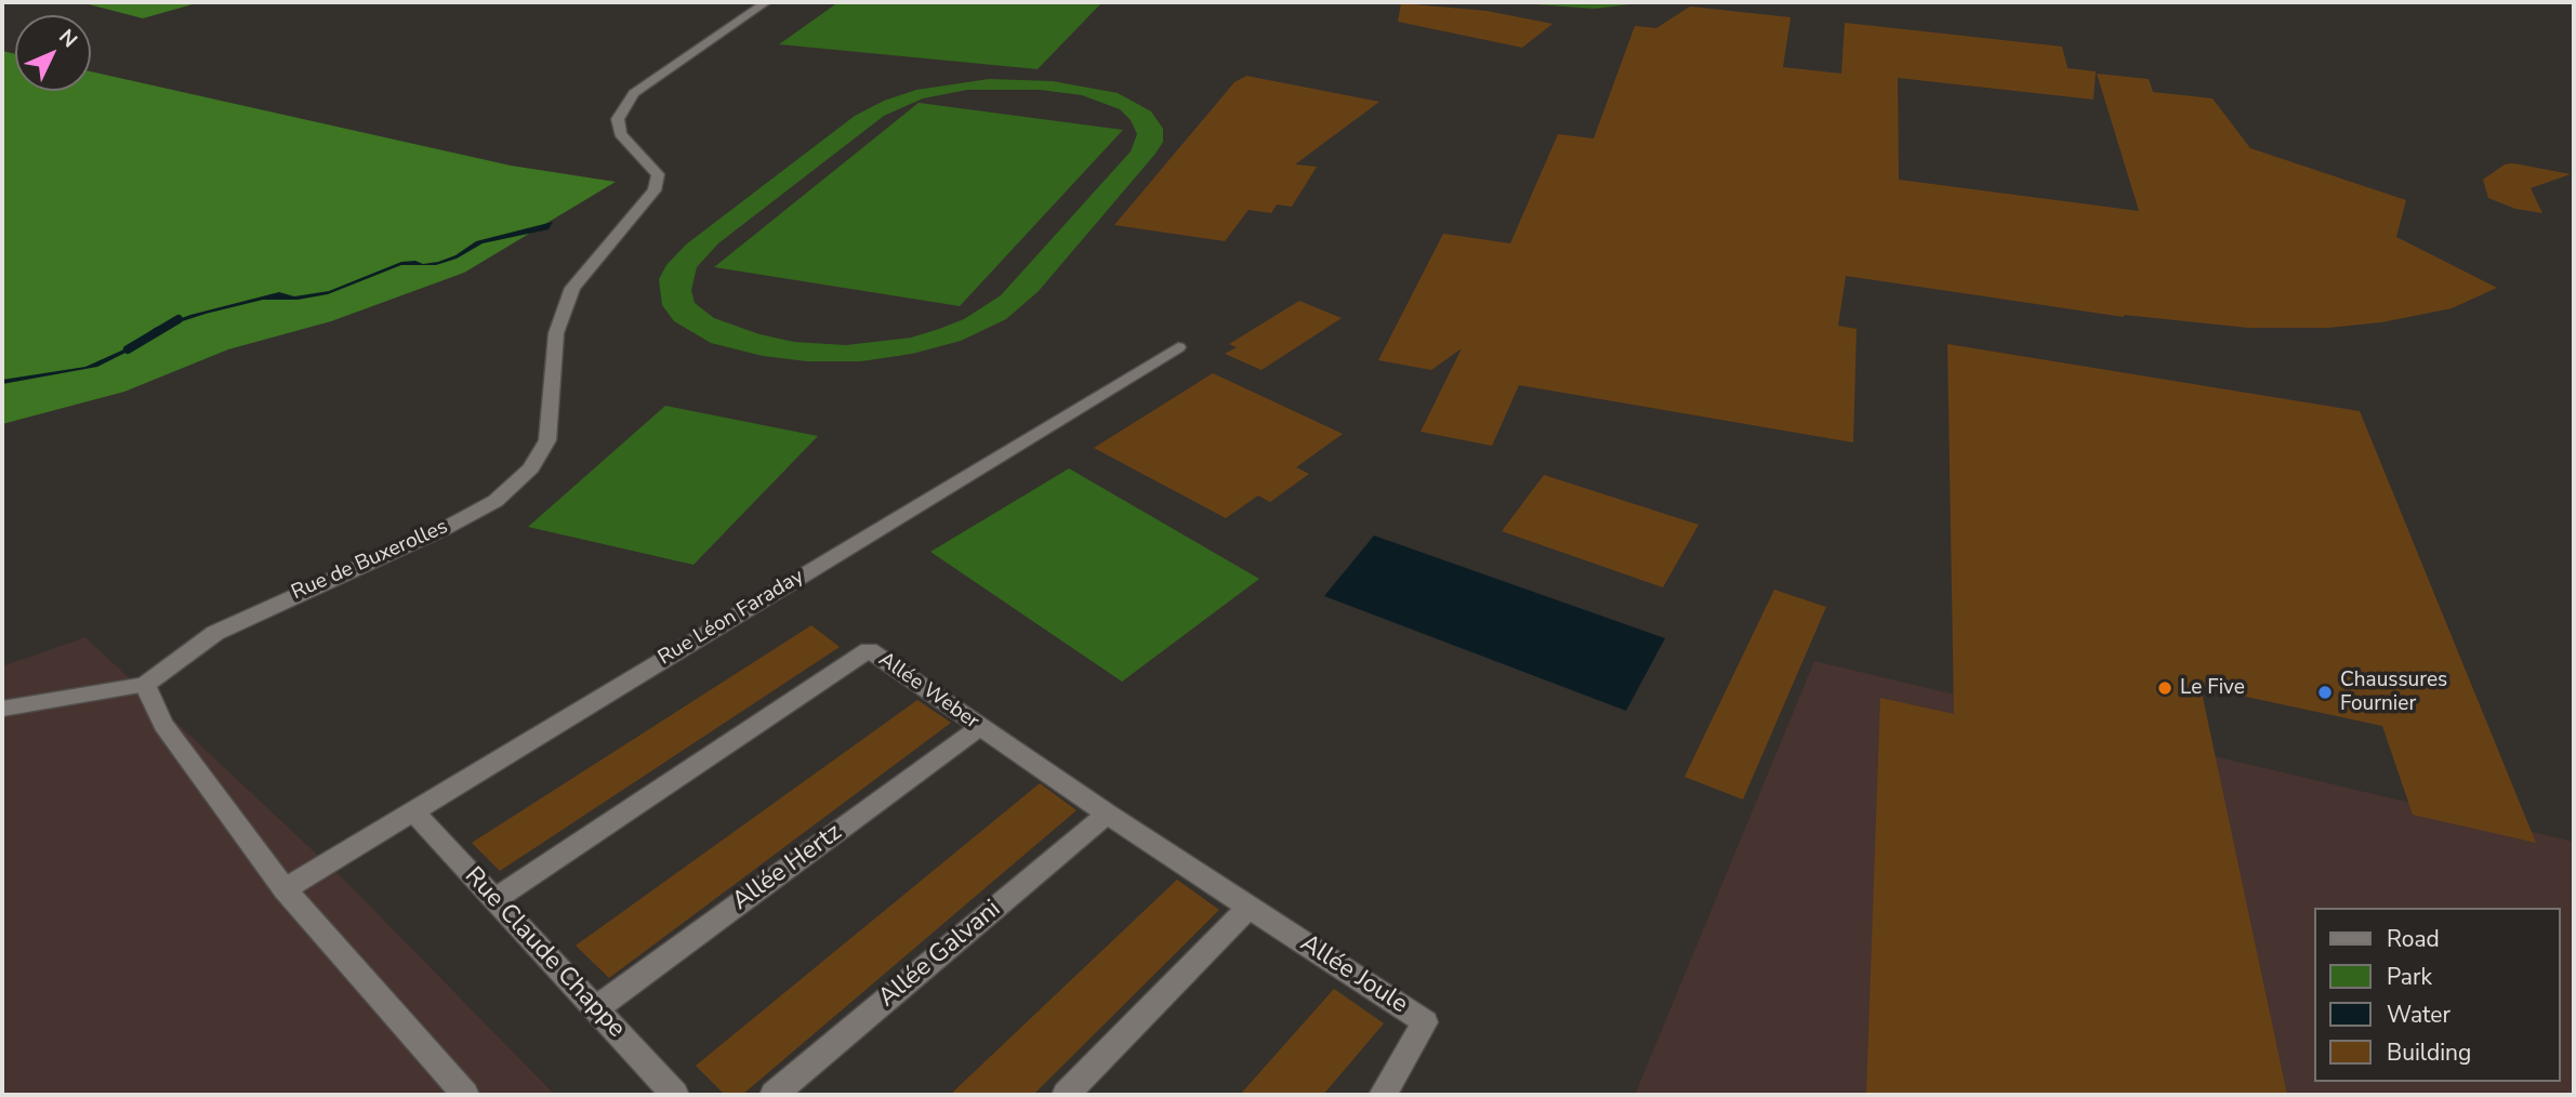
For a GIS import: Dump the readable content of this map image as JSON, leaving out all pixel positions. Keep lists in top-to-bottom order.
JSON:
{
  "streets": {
    "street": [
      "Rue de Buxerolles",
      "Rue Léon Faraday",
      "Allée Weber",
      "Allée Hertz",
      "Rue Claude Chappe",
      "Allée Galvani",
      "Allée Joule"
    ]
  },
  "crossings": [
    ["Rue Léon Faraday", "Rue Claude Chappe"],
    ["Allée Weber", "Allée Hertz"],
    ["Allée Weber", "Rue Claude Chappe"],
    ["Allée Weber", "Allée Galvani"],
    ["Allée Weber", "Allée Joule"],
    ["Allée Hertz", "Rue Claude Chappe"]
  ],
  "places": ["Le Five", "Chaussures Fournier"],
  "legend": [
    "Road",
    "Park",
    "Water",
    "Building"
  ],
  "north": "top right"
}
